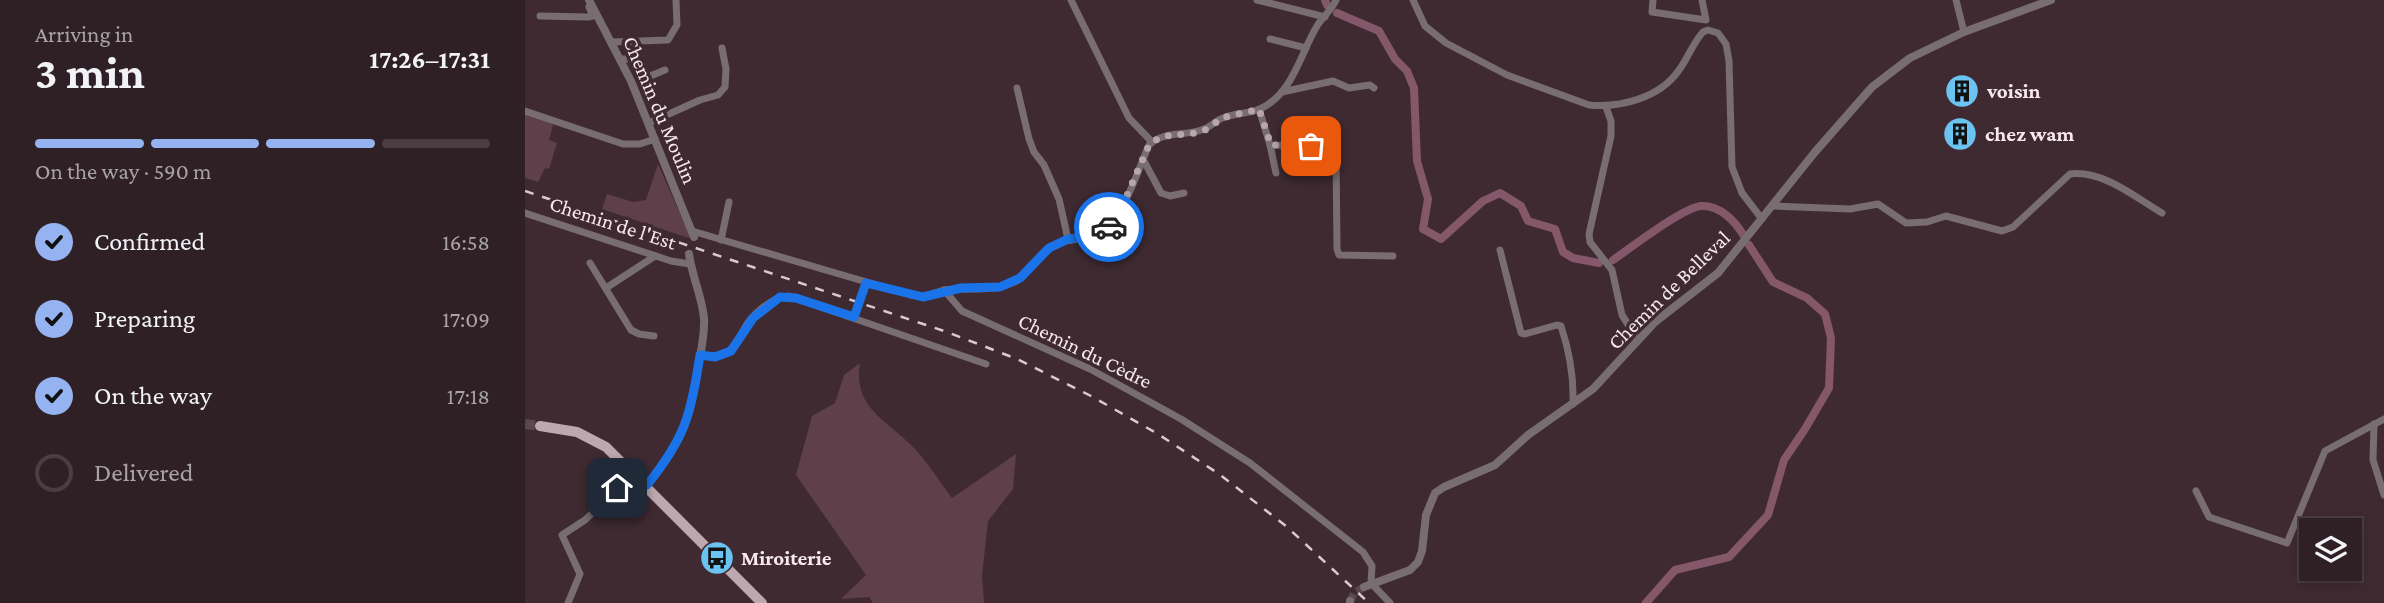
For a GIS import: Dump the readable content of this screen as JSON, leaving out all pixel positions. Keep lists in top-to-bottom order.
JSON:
{
  "streets": {
    "street": [
      "Chemin du Moulin",
      "Chemin de l'Est",
      "Chemin de Belleval",
      "Chemin du Cèdre"
    ]
  },
  "crossings": [
    ["Chemin de Belleval", "Chemin du Cèdre"]
  ],
  "places": {
    "building": ["voisin", "chez wam"],
    "bus stop": ["Miroiterie"]
  },
  "page": {
    "heading": ["3 min", "Arriving in", "17:26–17:31"],
    "bar": "On the way · 590 m",
    "list": [
      ["Confirmed", "16:58"],
      ["Preparing", "17:09"],
      ["On the way", "17:18"],
      "Delivered"
    ]
  }
}
